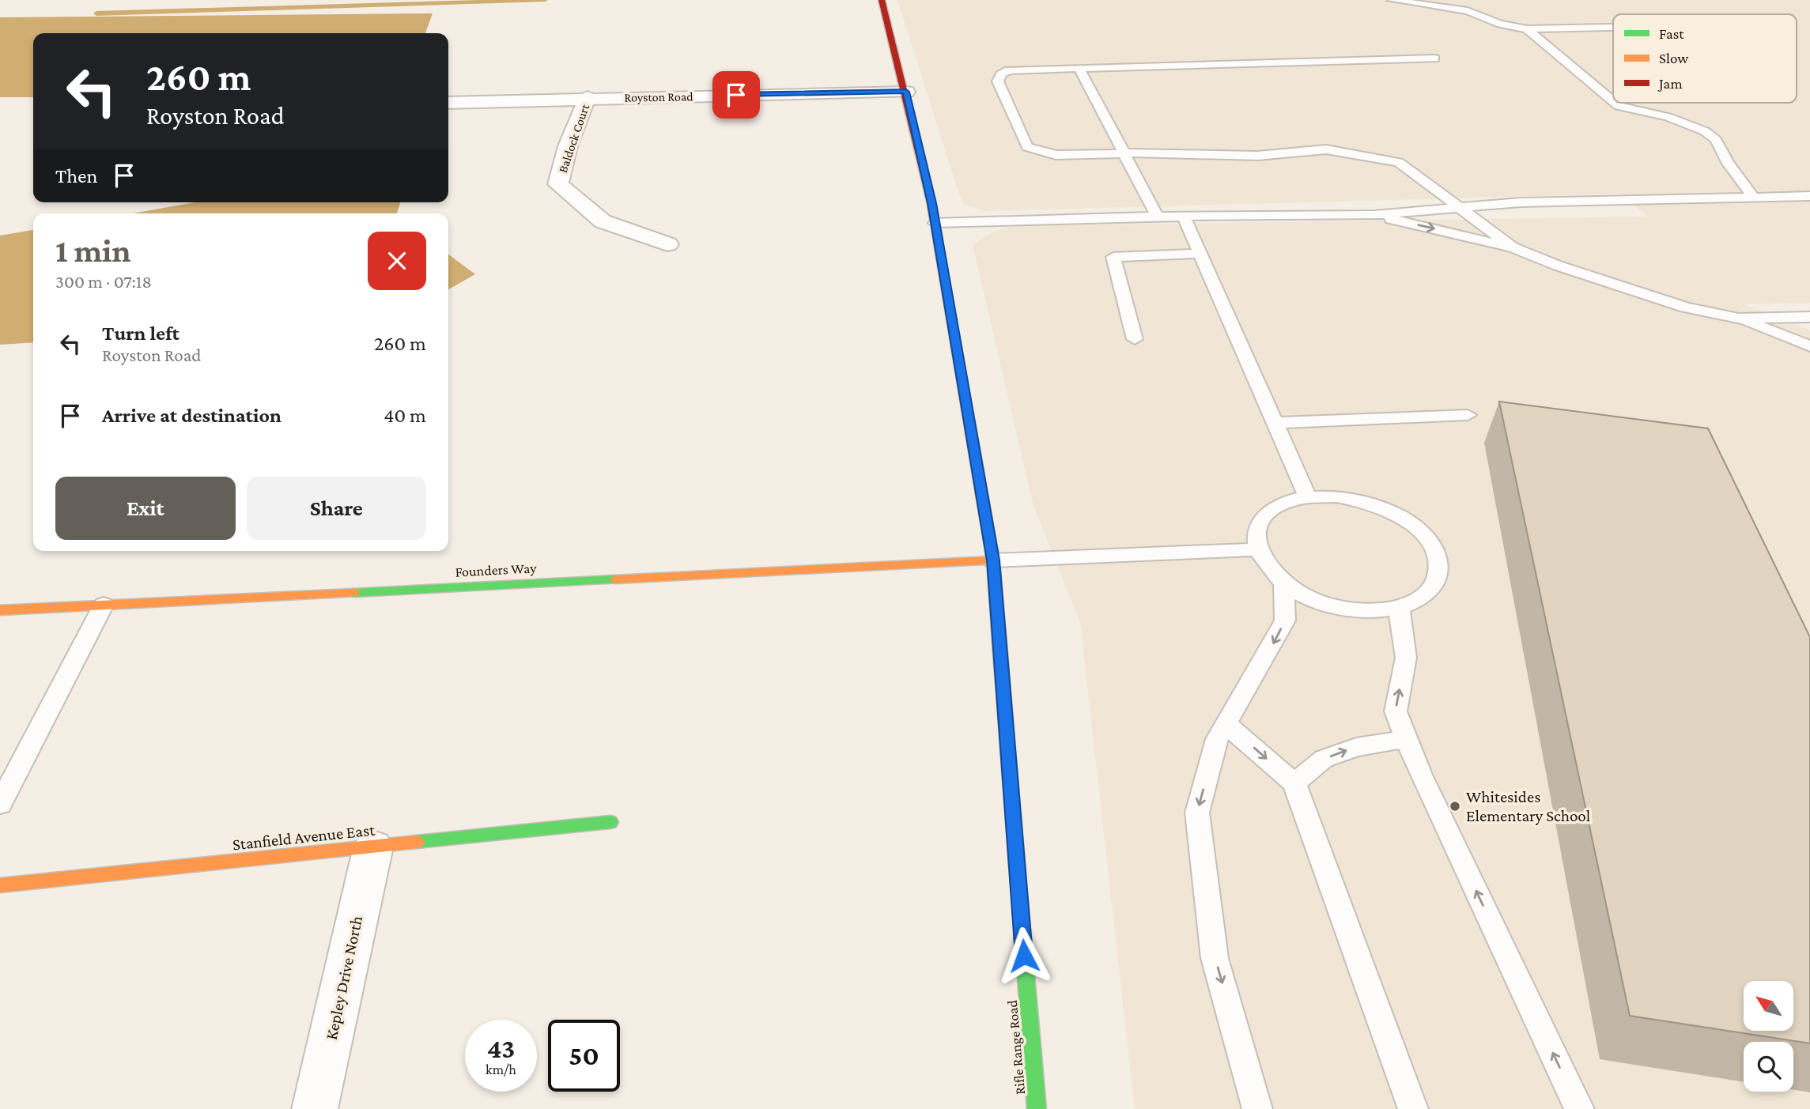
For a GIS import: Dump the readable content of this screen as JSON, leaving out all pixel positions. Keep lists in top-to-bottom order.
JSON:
{
  "streets": {
    "main road": ["Founders Way", "Stanfield Avenue East", "Rifle Range Road"],
    "street": ["Royston Road", "Baldock Court", "Kepley Drive North"]
  },
  "crossings": [
    ["Royston Road", "Baldock Court"],
    ["Royston Road", "Rifle Range Road"],
    ["Founders Way", "Rifle Range Road"],
    ["Stanfield Avenue East", "Kepley Drive North"]
  ],
  "places": ["Whitesides Elementary School"],
  "legend": ["Fast", "Slow", "Jam"],
  "north": "top left",
  "page": {
    "turn": ["260 m", "Royston Road"],
    "then": "Then",
    "heading": ["1 min", "300 m · 07:18"],
    "list": [
      {
        "name": "Turn left",
        "note": "Royston Road",
        "value": "260 m"
      },
      {
        "name": "Arrive at destination",
        "value": "40 m"
      }
    ],
    "buttons": ["Exit", "Share"],
    "speed": "43 km/h",
    "limit": "50"
  }
}
